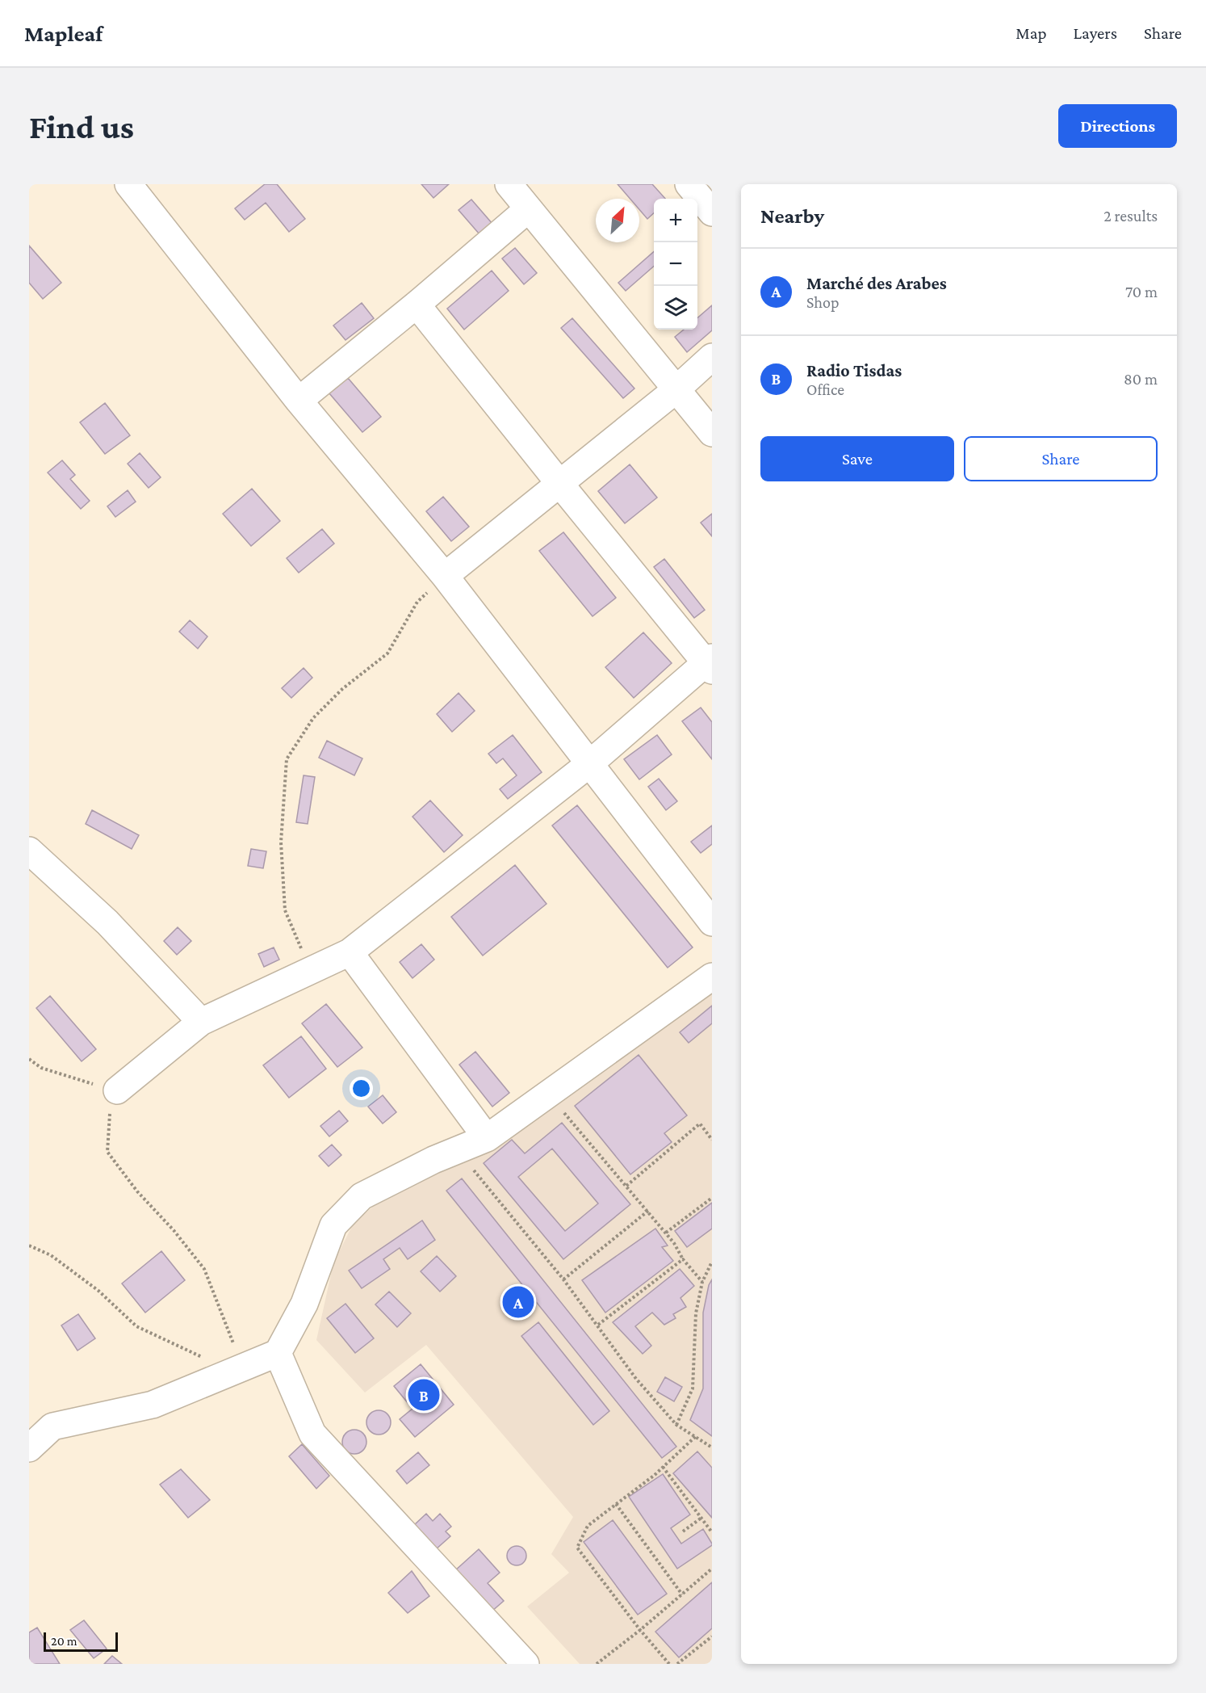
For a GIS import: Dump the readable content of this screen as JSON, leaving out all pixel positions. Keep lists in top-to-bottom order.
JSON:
{
  "scale_bar": "20 m",
  "north": "top right",
  "page": {
    "header": "Mapleaf",
    "nav": ["Map", "Layers", "Share"],
    "buttons": [
      "Directions",
      ["Save", "Share"]
    ],
    "title": "Find us",
    "heading": ["Nearby", "2 results"],
    "map_buttons": ["+", "−"],
    "list": [
      {
        "mark": "A",
        "name": "Marché des Arabes",
        "note": "Shop",
        "value": "70 m"
      },
      {
        "mark": "B",
        "name": "Radio Tisdas",
        "note": "Office",
        "value": "80 m"
      }
    ],
    "pins": ["A", "B"],
    "scale": "20 m"
  }
}
